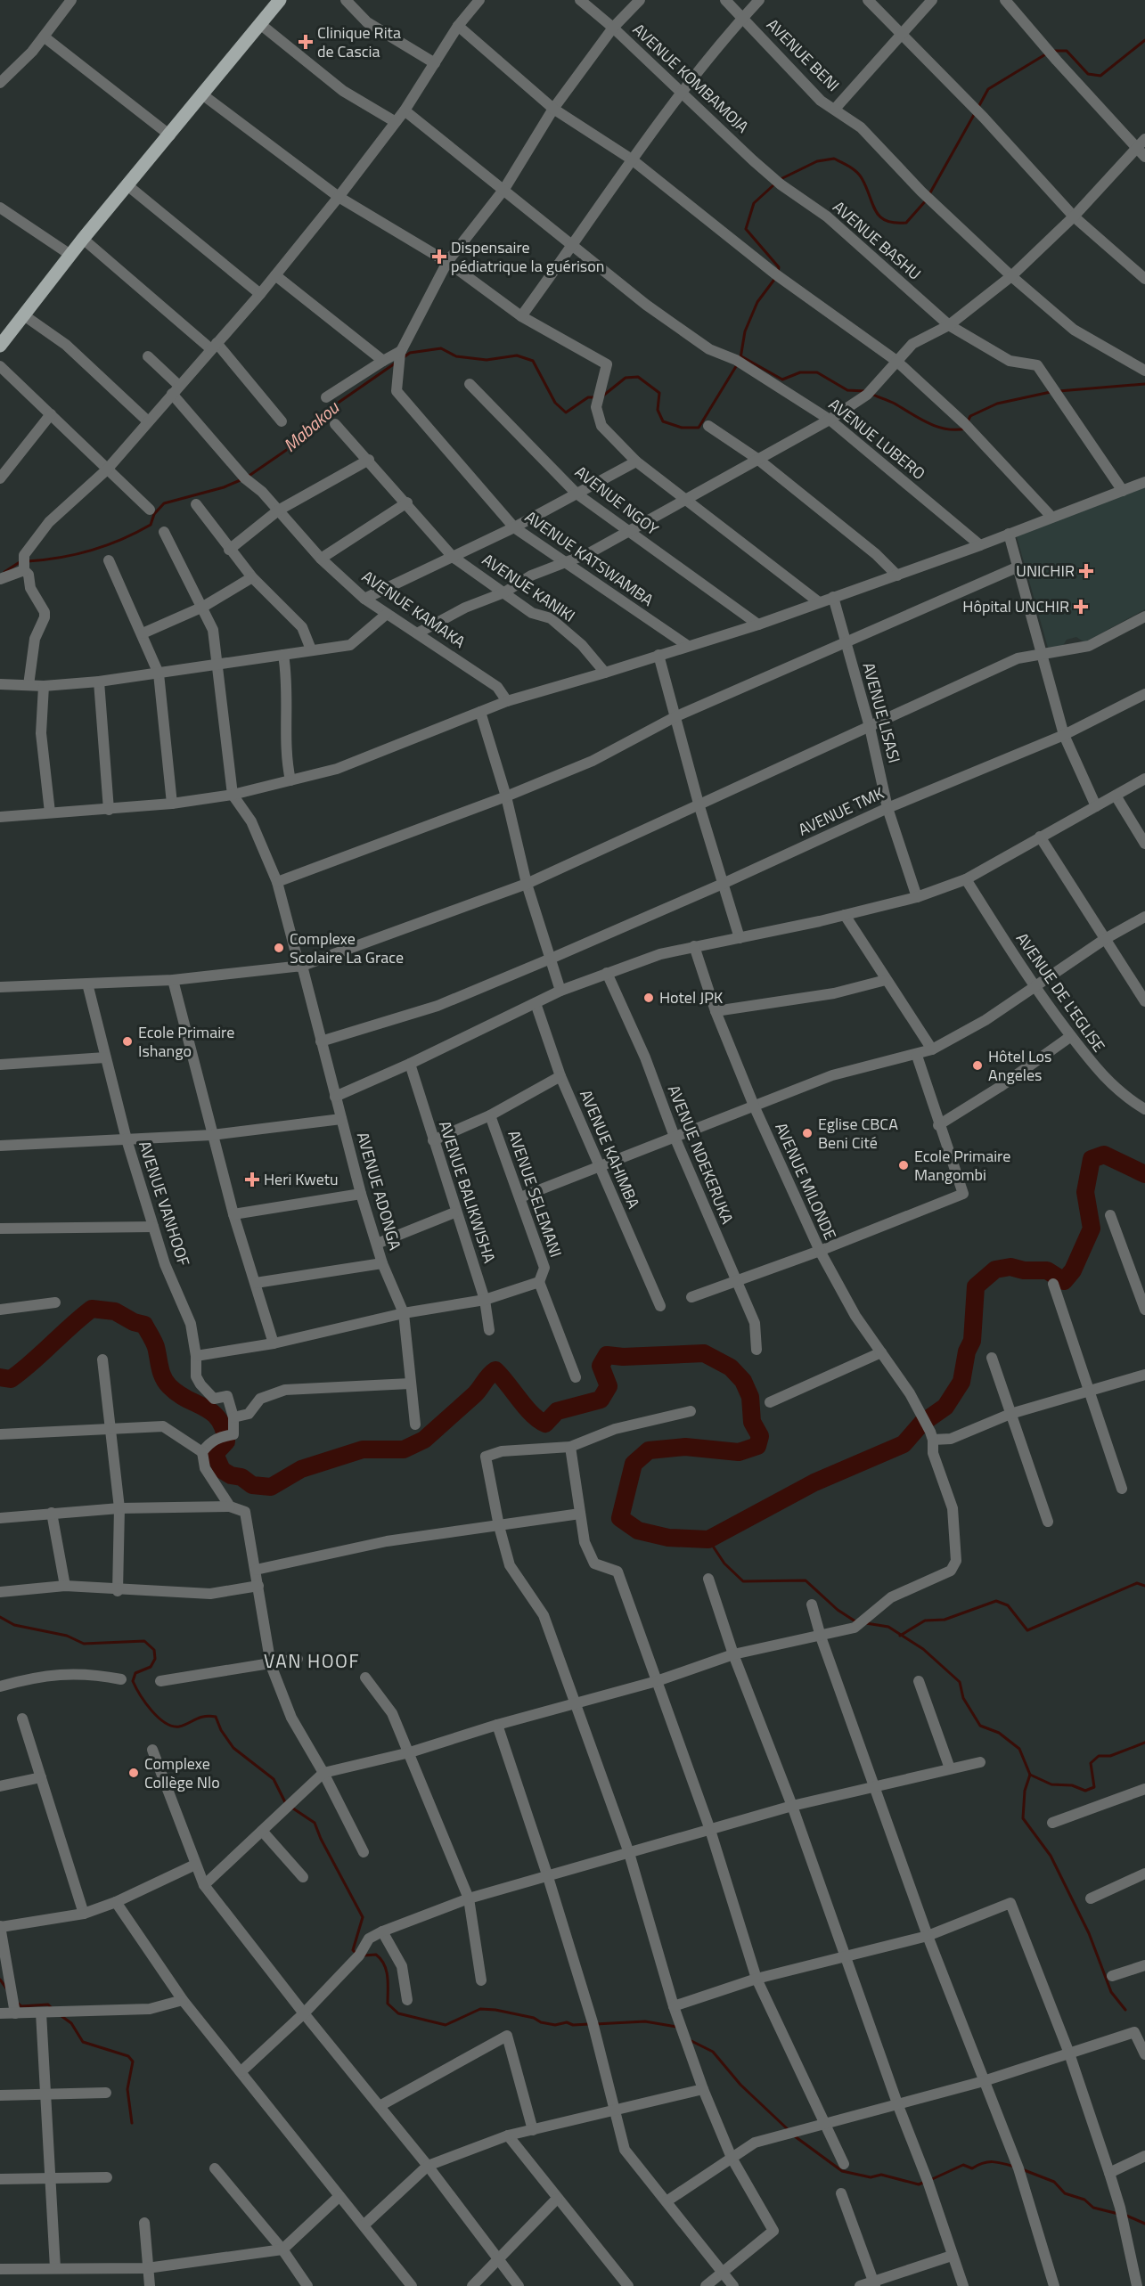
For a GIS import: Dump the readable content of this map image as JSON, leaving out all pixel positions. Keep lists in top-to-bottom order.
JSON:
{
  "streets": {
    "street": [
      "AVENUE BENI",
      "AVENUE KOMBAMOJA",
      "AVENUE BASHU",
      "AVENUE LUBERO",
      "AVENUE NGOY",
      "AVENUE KATSWAMBA",
      "AVENUE KANIKI",
      "AVENUE KAMAKA",
      "AVENUE LISASI",
      "AVENUE TMK",
      "AVENUE DE L'EGLISE",
      "AVENUE KAHIMBA",
      "AVENUE NDEKERUKA",
      "AVENUE MILONDE",
      "AVENUE ADONGA",
      "AVENUE BALIKWISHA",
      "AVENUE SELEMANI",
      "AVENUE VANHOOF"
    ]
  },
  "crossings": [
    ["AVENUE KOMBAMOJA", "AVENUE BASHU"],
    ["AVENUE LISASI", "AVENUE TMK"],
    ["AVENUE TMK", "AVENUE ADONGA"]
  ],
  "districts": ["VAN HOOF"],
  "water": ["Mabakou"],
  "places": {
    "health": [
      "Clinique Rita de Cascia",
      "Dispensaire pédiatrique la guérison",
      "UNICHIR",
      "Hôpital UNCHIR",
      "Heri Kwetu"
    ],
    "other": [
      "Complexe Scolaire La Grace",
      "Hotel JPK",
      "Ecole Primaire Ishango",
      "Hôtel Los Angeles",
      "Eglise CBCA Beni Cité",
      "Ecole Primaire Mangombi",
      "Complexe Collège Nlo"
    ]
  }
}
